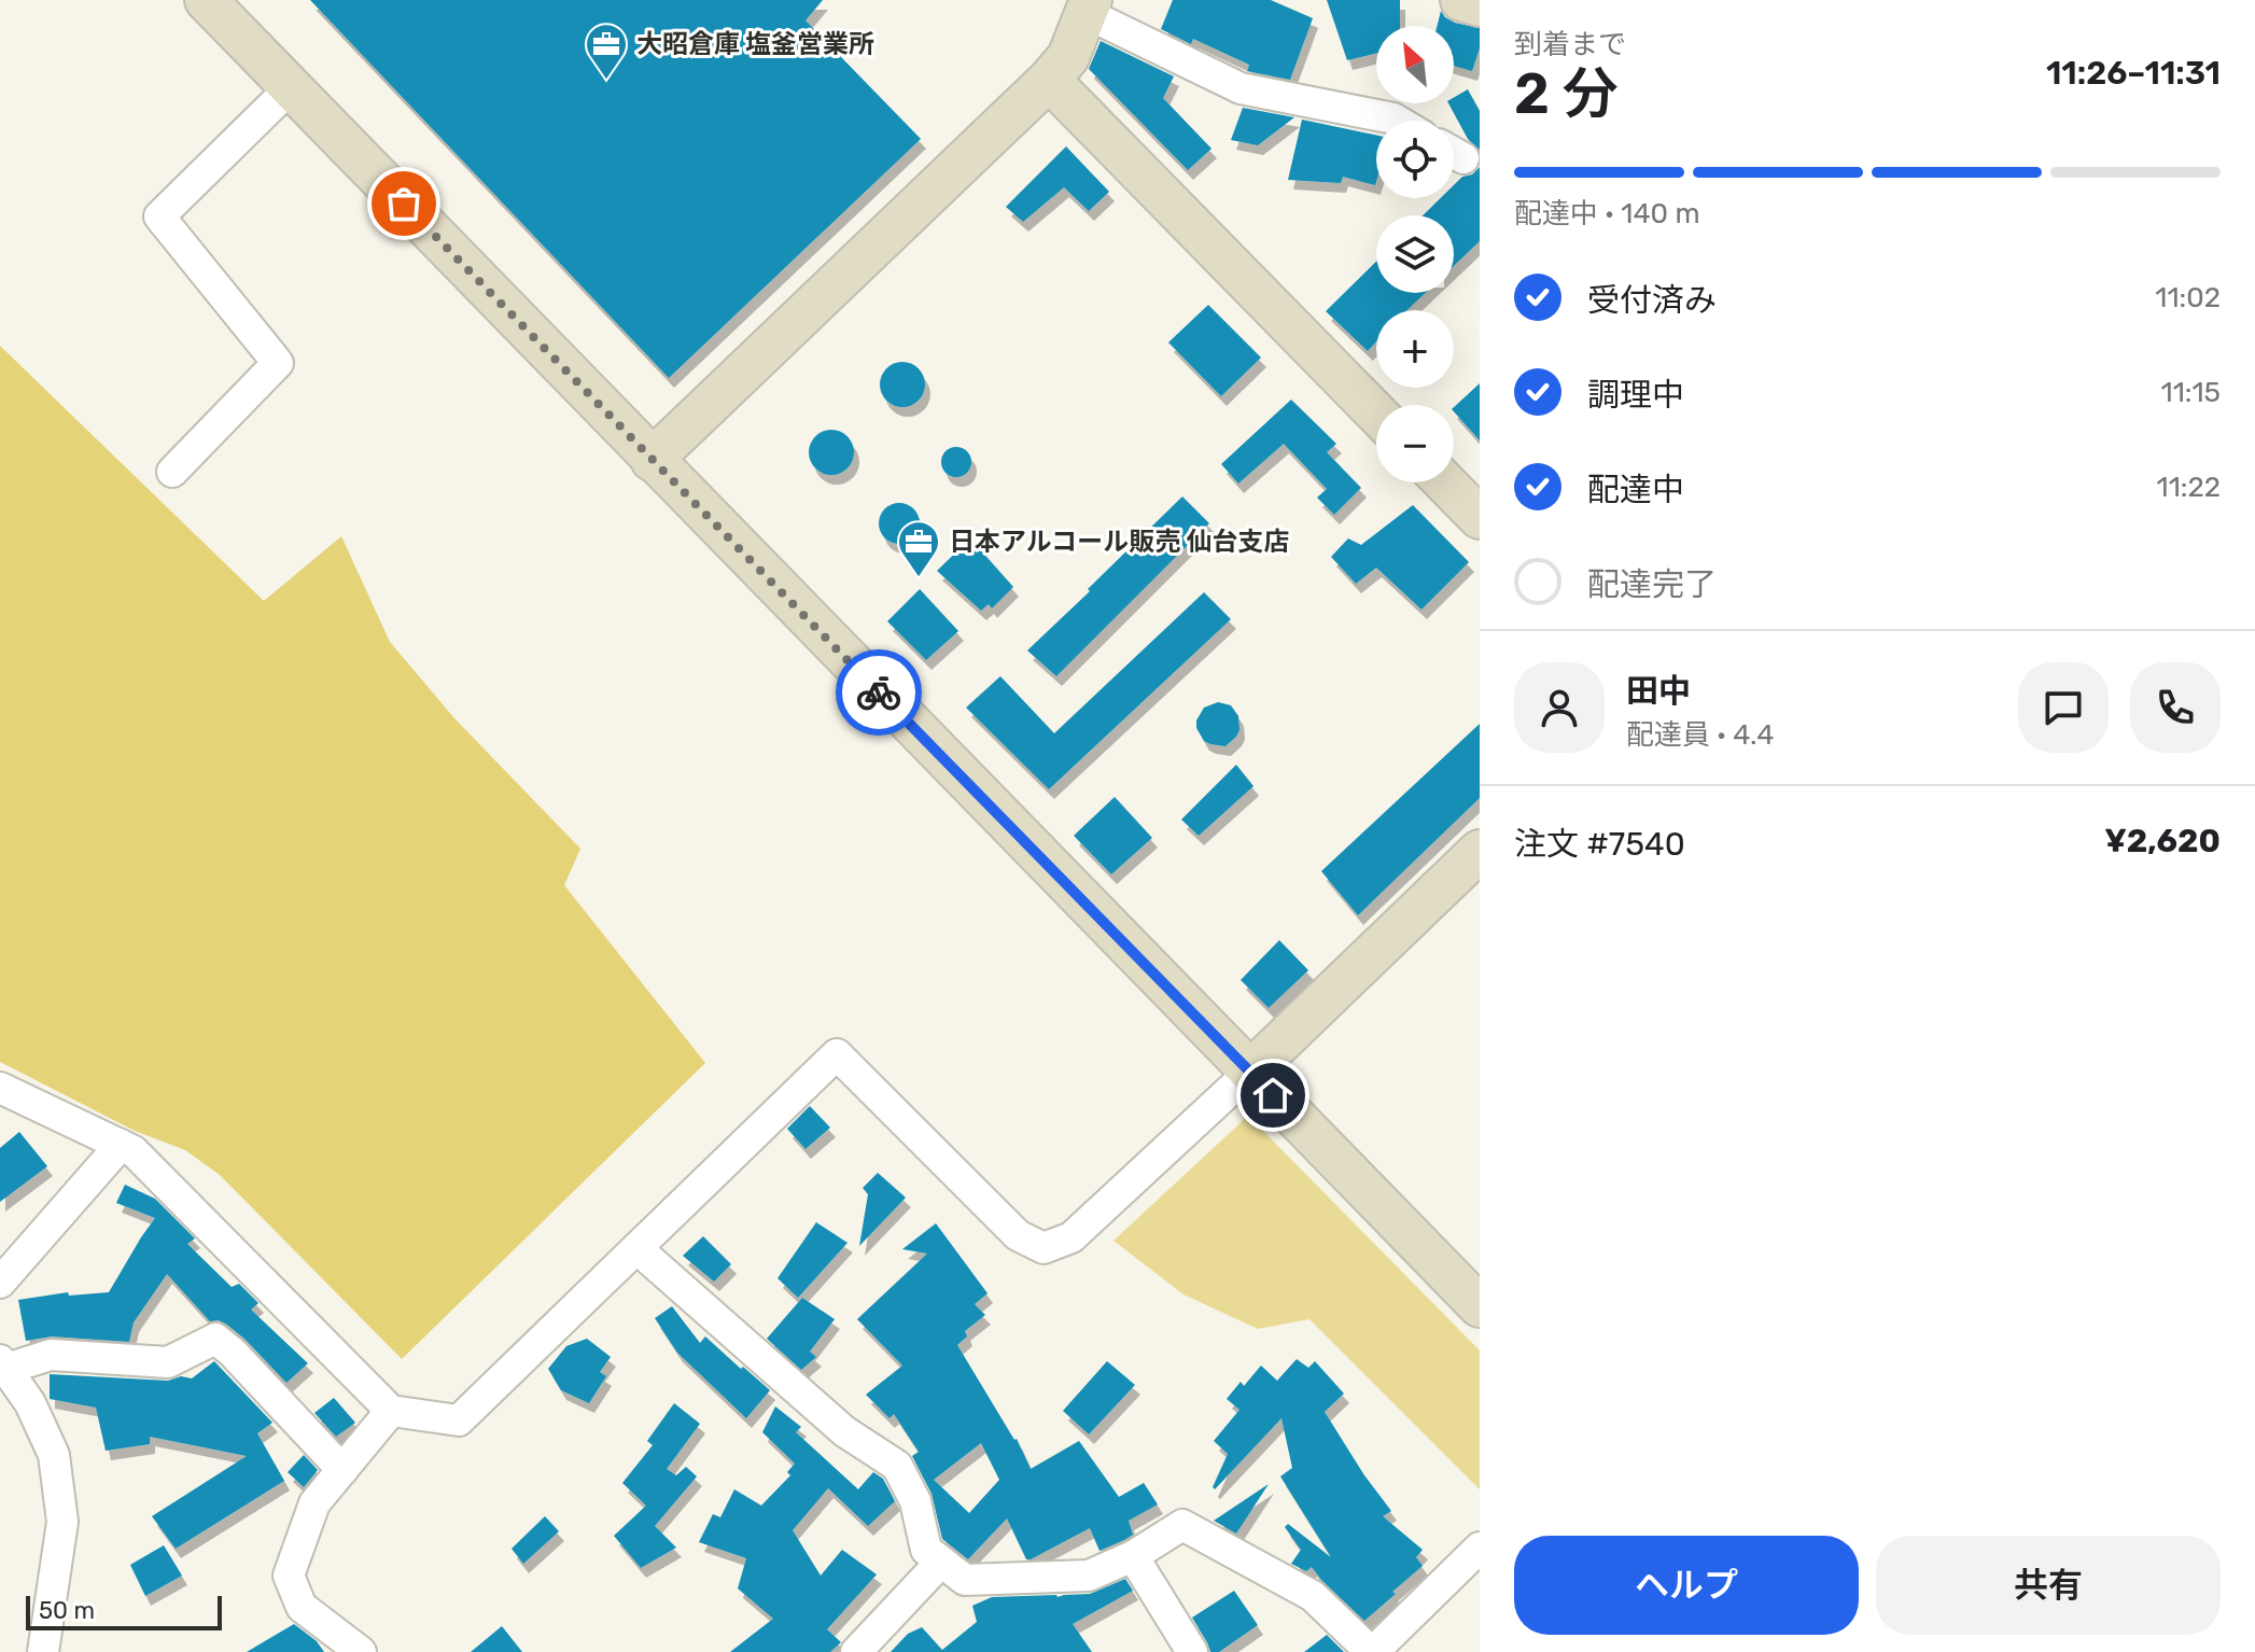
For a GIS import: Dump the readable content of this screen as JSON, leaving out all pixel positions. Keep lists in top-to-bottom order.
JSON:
{
  "places": {
    "office": ["大昭倉庫 塩釜営業所", "日本アルコール販売 仙台支店"]
  },
  "scale_bar": "50 m",
  "north": "top left",
  "page": {
    "heading": ["2 分", "到着まで", "11:26–11:31"],
    "panel": [
      "田中",
      "配達員 · 4.4",
      "注文 #7540",
      "¥2,620"
    ],
    "map_buttons": ["+", "−"],
    "bar": "配達中 · 140 m",
    "list": [
      ["受付済み", "11:02"],
      ["調理中", "11:15"],
      ["配達中", "11:22"],
      "配達完了"
    ],
    "buttons": ["ヘルプ", "共有"],
    "scale": "50 m"
  }
}
